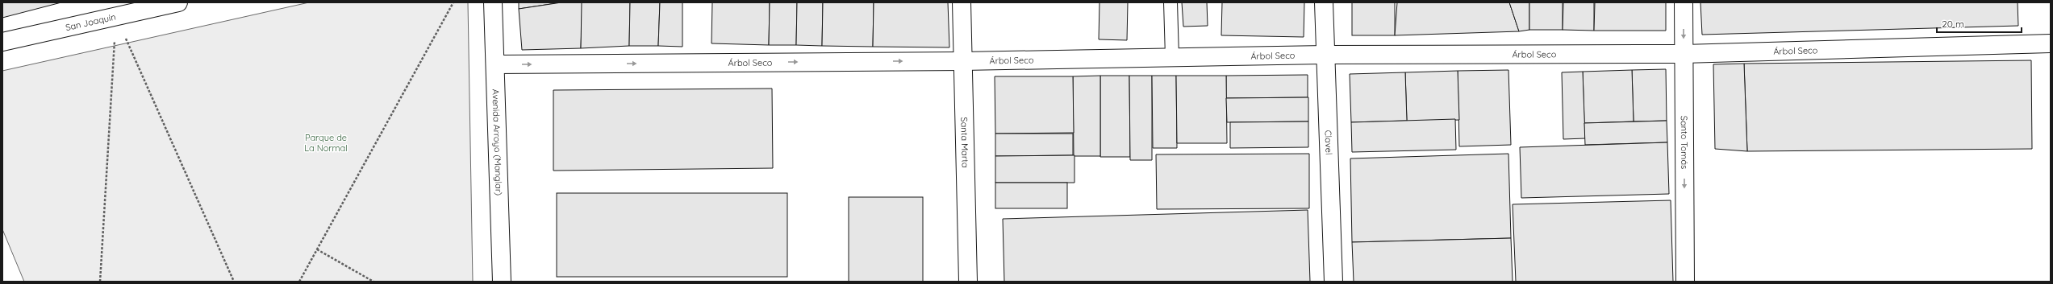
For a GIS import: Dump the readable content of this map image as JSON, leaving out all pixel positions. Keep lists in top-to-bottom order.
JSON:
{
  "streets": {
    "street": [
      "San Joaquín",
      "Árbol Seco",
      "Avenida Arroyo (Manglar)",
      "Santa Marta",
      "Santo Tomás",
      "Clavel"
    ]
  },
  "crossings": [
    ["Árbol Seco", "Avenida Arroyo (Manglar)"],
    ["Árbol Seco", "Santa Marta"],
    ["Árbol Seco", "Santo Tomás"],
    ["Árbol Seco", "Clavel"]
  ],
  "one_way": ["Santo Tomás"],
  "parks": ["Parque de La Normal"],
  "scale_bar": "20 m"
}
